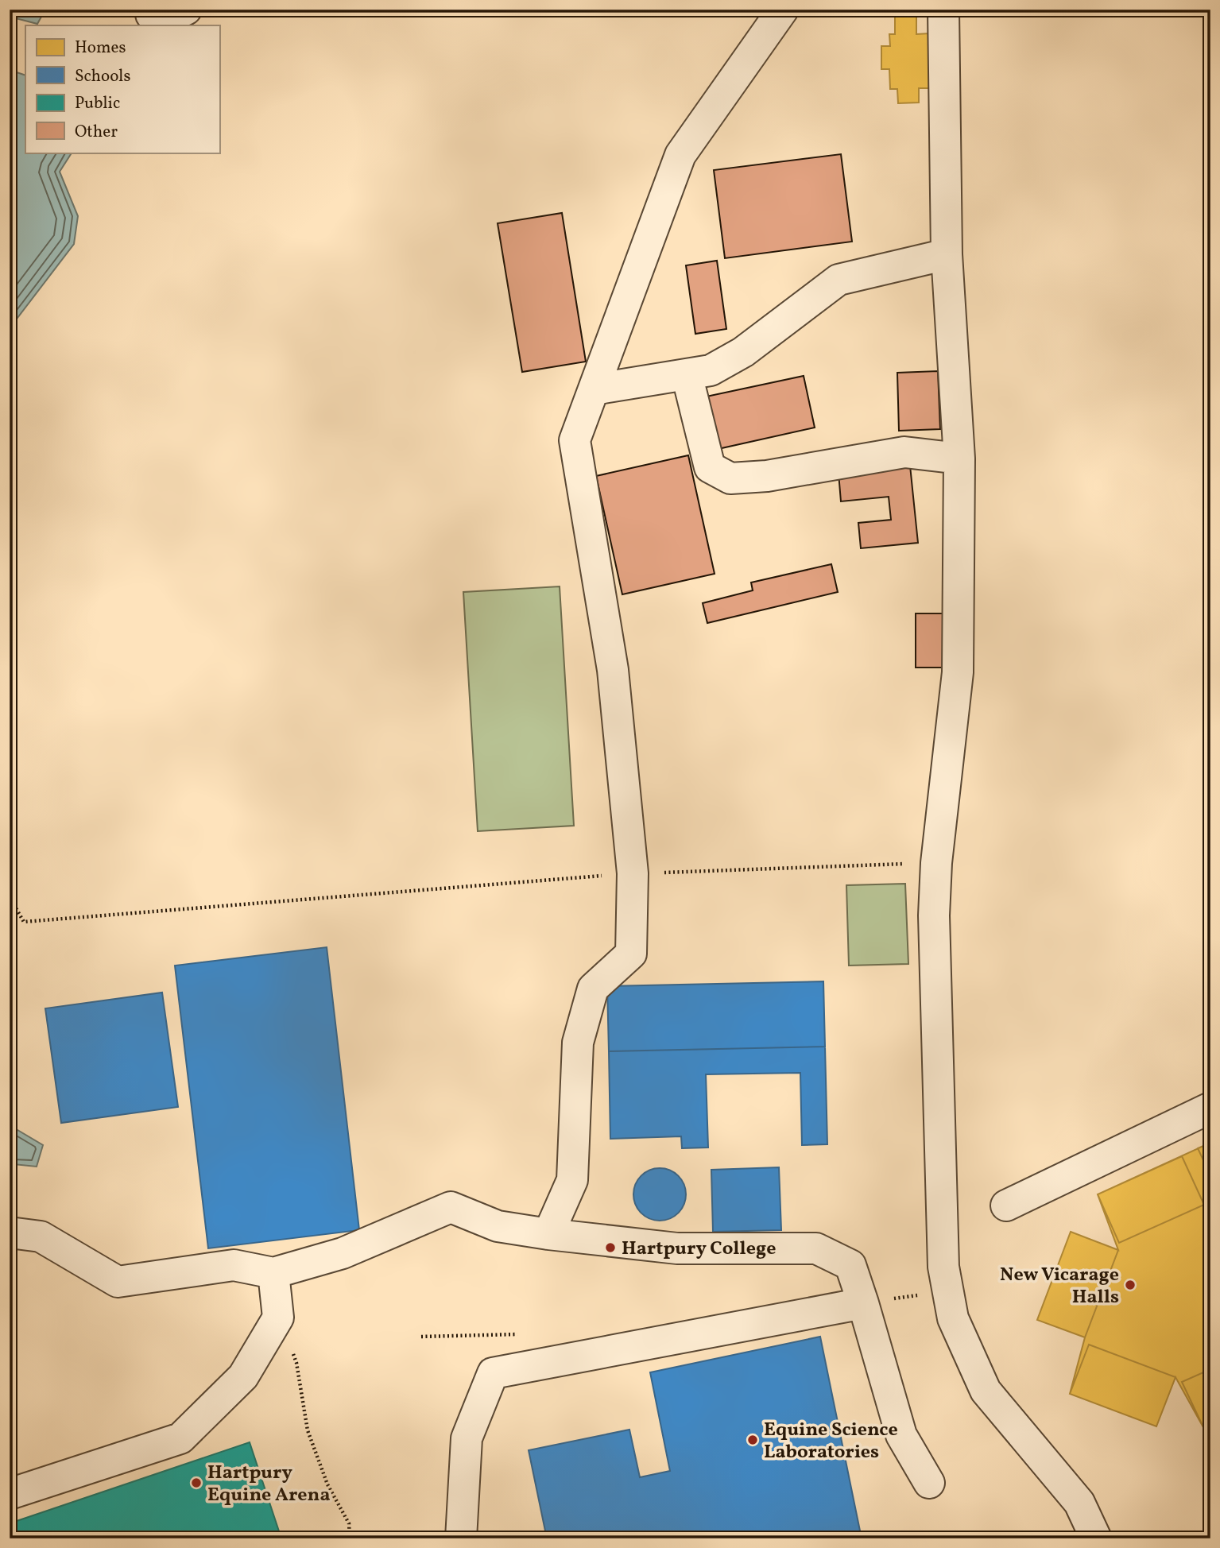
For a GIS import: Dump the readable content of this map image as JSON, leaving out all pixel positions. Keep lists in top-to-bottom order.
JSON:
{
  "places": [
    "Hartpury College",
    "New Vicarage Halls",
    "Equine Science Laboratories",
    "Hartpury Equine Arena"
  ],
  "legend": [
    "Homes",
    "Schools",
    "Public",
    "Other"
  ]
}
